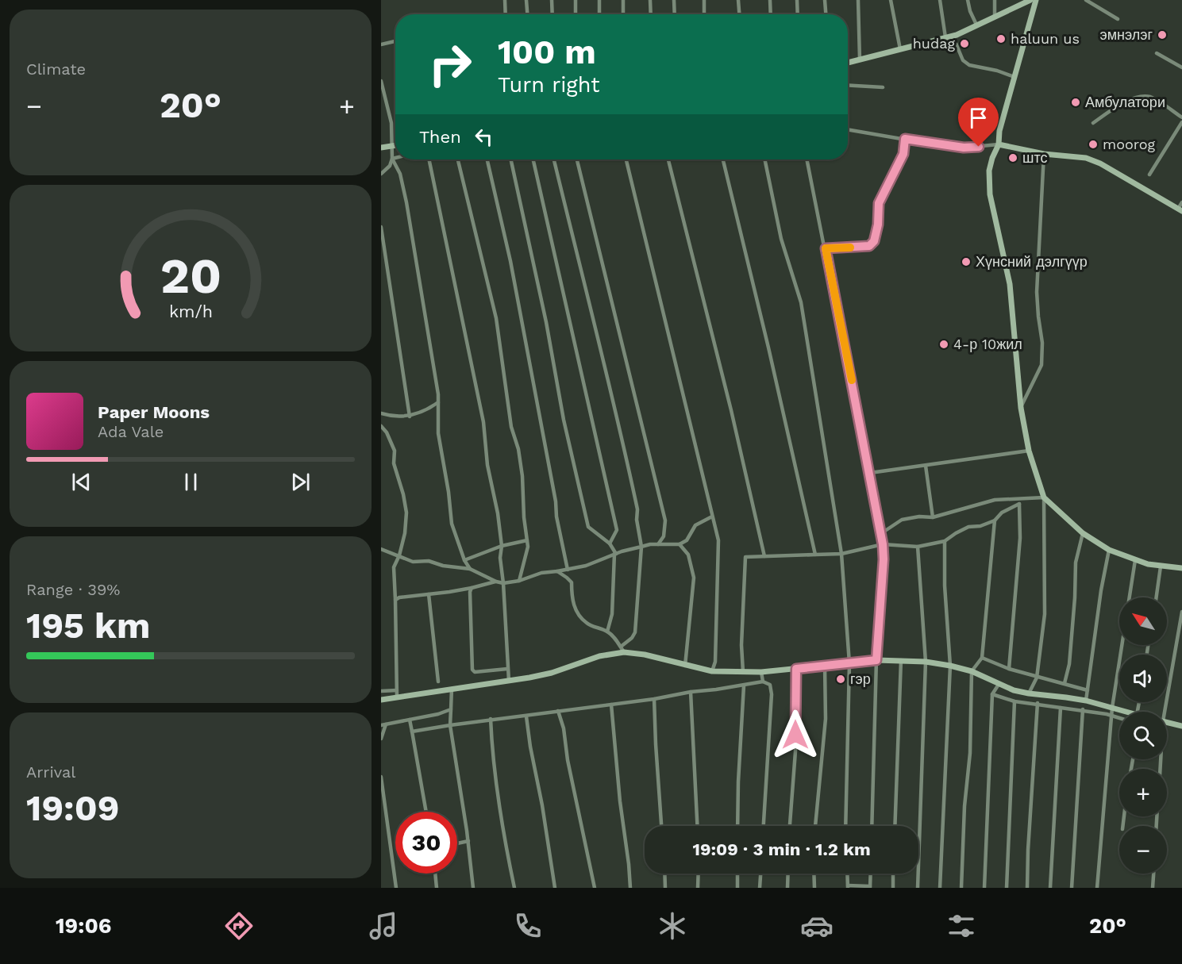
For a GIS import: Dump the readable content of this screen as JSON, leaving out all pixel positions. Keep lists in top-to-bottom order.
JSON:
{
  "places": [
    "эмнэлэг",
    "haluun us",
    "hudag",
    "Амбулатори",
    "moorog",
    "штс",
    "Хүнсний дэлгүүр",
    "4-р 10жил",
    "гэр"
  ],
  "north": "top left",
  "page": {
    "tile": [
      "Climate",
      ["Range · 39%", "195 km"],
      ["Arrival", "19:09"]
    ],
    "turn": ["100 m", "Turn right"],
    "heat": ["−", "20°", "+"],
    "then": "Then",
    "song": ["Paper Moons", "Ada Vale"],
    "map_buttons": ["+", "−"],
    "limit": "30",
    "trip": "19:09 · 3 min · 1.2 km",
    "tabs": ["19:06", "20°"],
    "gauge": ["20", "km/h"]
  }
}
